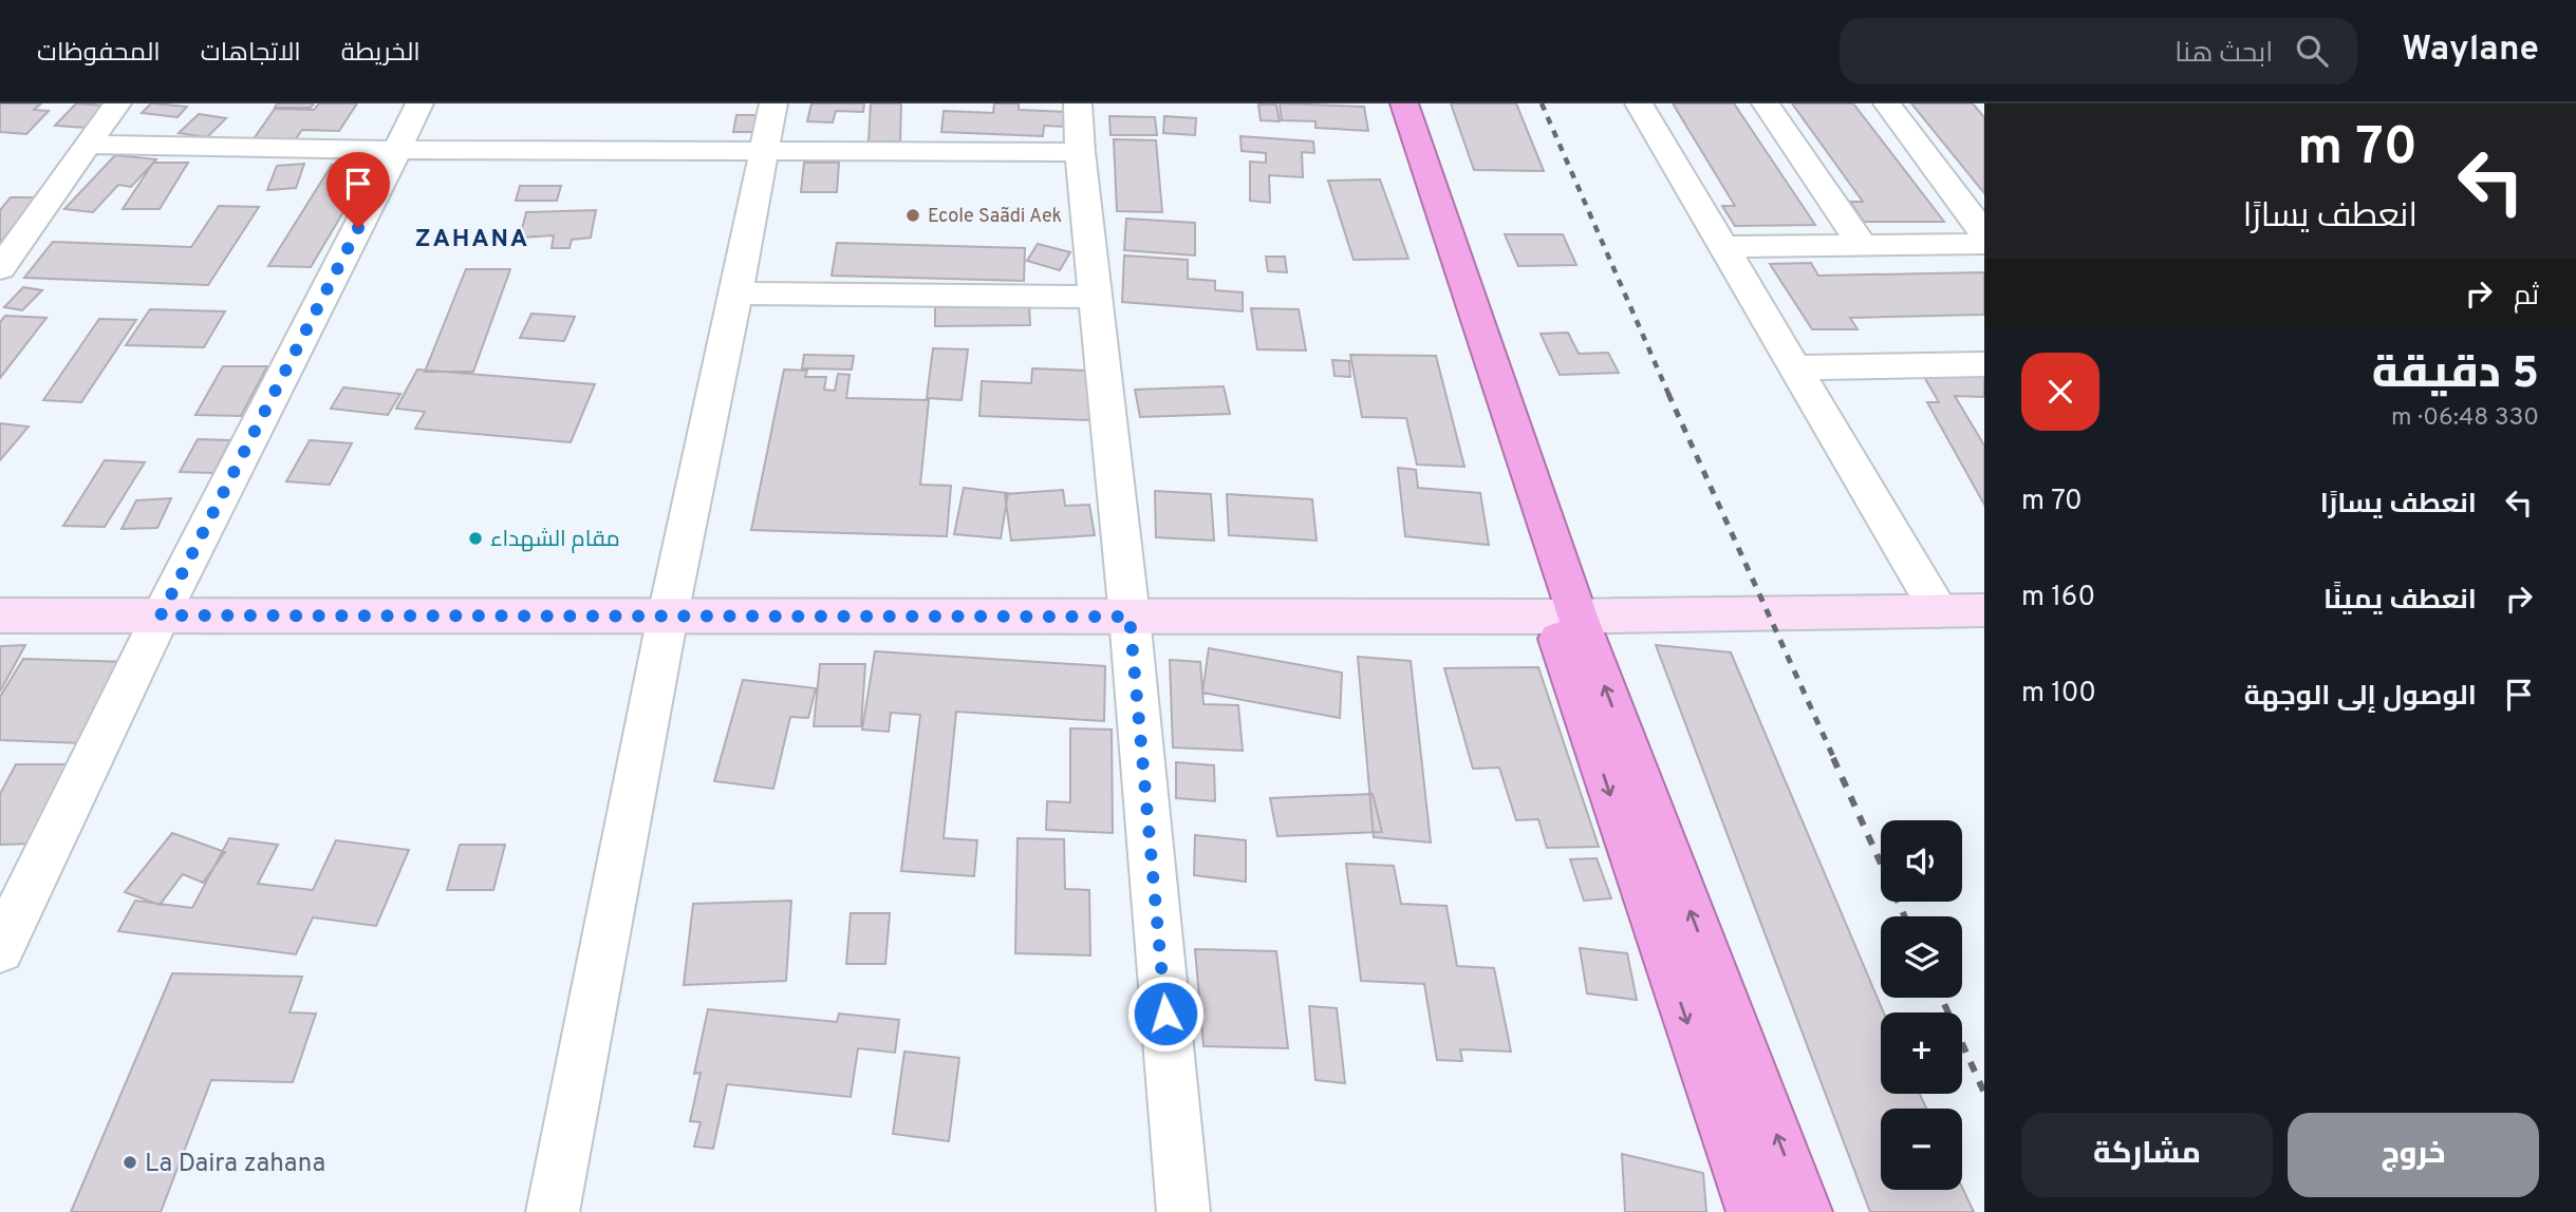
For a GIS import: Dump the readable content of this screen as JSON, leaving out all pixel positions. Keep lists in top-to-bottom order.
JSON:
{
  "districts": ["ZAHANA"],
  "places": ["Ecole Saãdi Aek", "مقام الشهداء", "La Daira zahana"],
  "page": {
    "header": "Waylane",
    "search": "ابحث هنا",
    "nav": ["الخريطة", "الاتجاهات", "المحفوظات"],
    "turn": ["70 m", "انعطف يسارًا"],
    "then": "ثم",
    "heading": ["5 دقيقة", "330 m · 06:48"],
    "list": [
      {
        "name": "انعطف يسارًا",
        "value": "70 m"
      },
      {
        "name": "انعطف يمينًا",
        "value": "160 m"
      },
      {
        "name": "الوصول إلى الوجهة",
        "value": "100 m"
      }
    ],
    "map_buttons": ["+", "−"],
    "buttons": ["خروج", "مشاركة"]
  }
}
